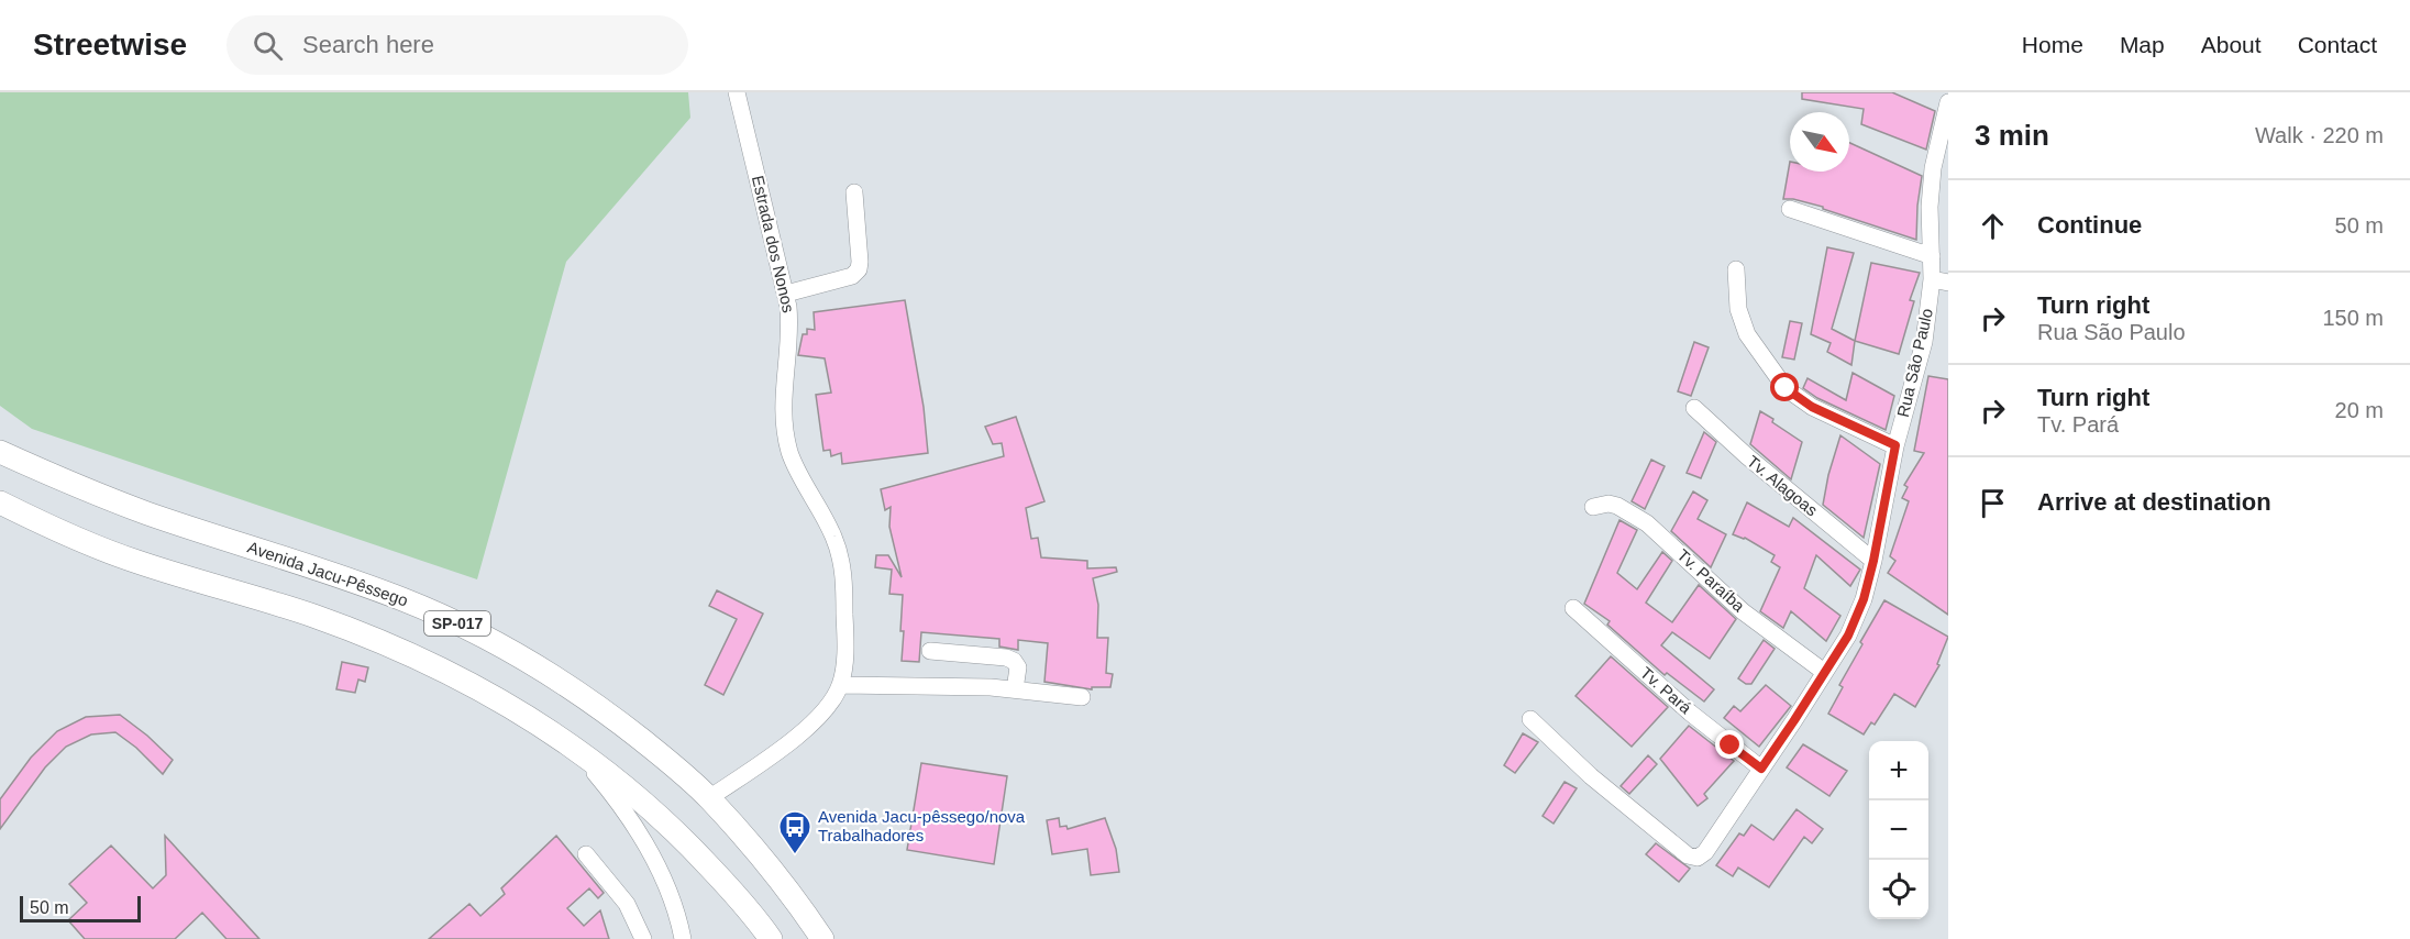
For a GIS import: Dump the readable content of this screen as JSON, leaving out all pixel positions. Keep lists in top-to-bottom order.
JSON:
{
  "streets": {
    "highway": ["Avenida Jacu-Pêssego", "SP-017"],
    "street": [
      "Estrada dos Nonos",
      "Rua São Paulo",
      "Tv. Alagoas",
      "Tv. Paraíba",
      "Tv. Pará"
    ]
  },
  "crossings": [
    ["Estrada dos Nonos", "Avenida Jacu-Pêssego"],
    ["Rua São Paulo", "Tv. Alagoas"],
    ["Rua São Paulo", "Tv. Paraíba"],
    ["Rua São Paulo", "Tv. Pará"]
  ],
  "places": {
    "bus stop": ["Avenida Jacu-pêssego/nova Trabalhadores"]
  },
  "scale_bar": "50 m",
  "north": "bottom right",
  "page": {
    "header": "Streetwise",
    "search": "Search here",
    "nav": [
      "Home",
      "Map",
      "About",
      "Contact"
    ],
    "heading": ["3 min", "Walk · 220 m"],
    "list": [
      ["Continue", "50 m"],
      ["Turn right", "Rua São Paulo", "150 m"],
      ["Turn right", "Tv. Pará", "20 m"],
      "Arrive at destination"
    ],
    "map_buttons": ["+", "−"],
    "scale": "50 m"
  }
}
